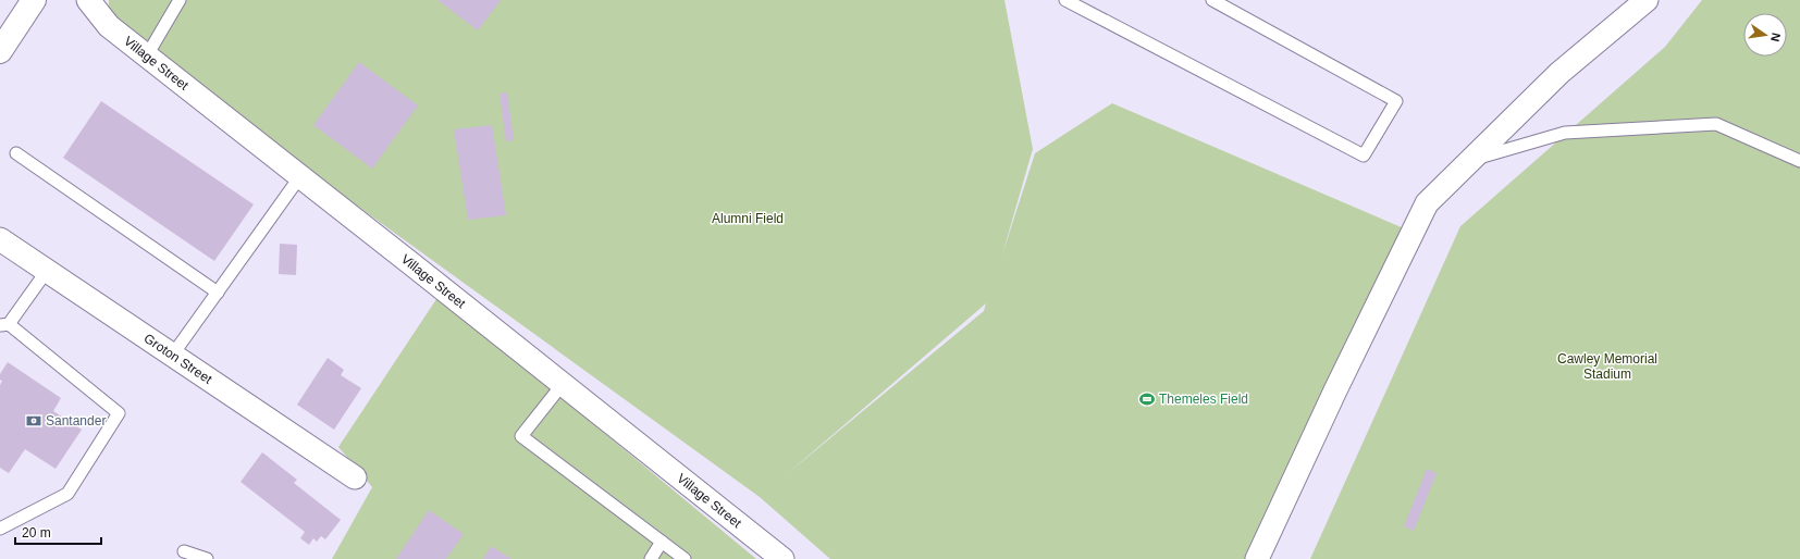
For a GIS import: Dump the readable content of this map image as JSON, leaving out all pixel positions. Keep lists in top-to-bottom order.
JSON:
{
  "streets": {
    "street": ["Village Street", "Groton Street"]
  },
  "parks": ["Alumni Field", "Cawley Memorial Stadium"],
  "places": {
    "sports": ["Themeles Field"],
    "bank": ["Santander"]
  },
  "scale_bar": "20 m",
  "north": "right"
}
